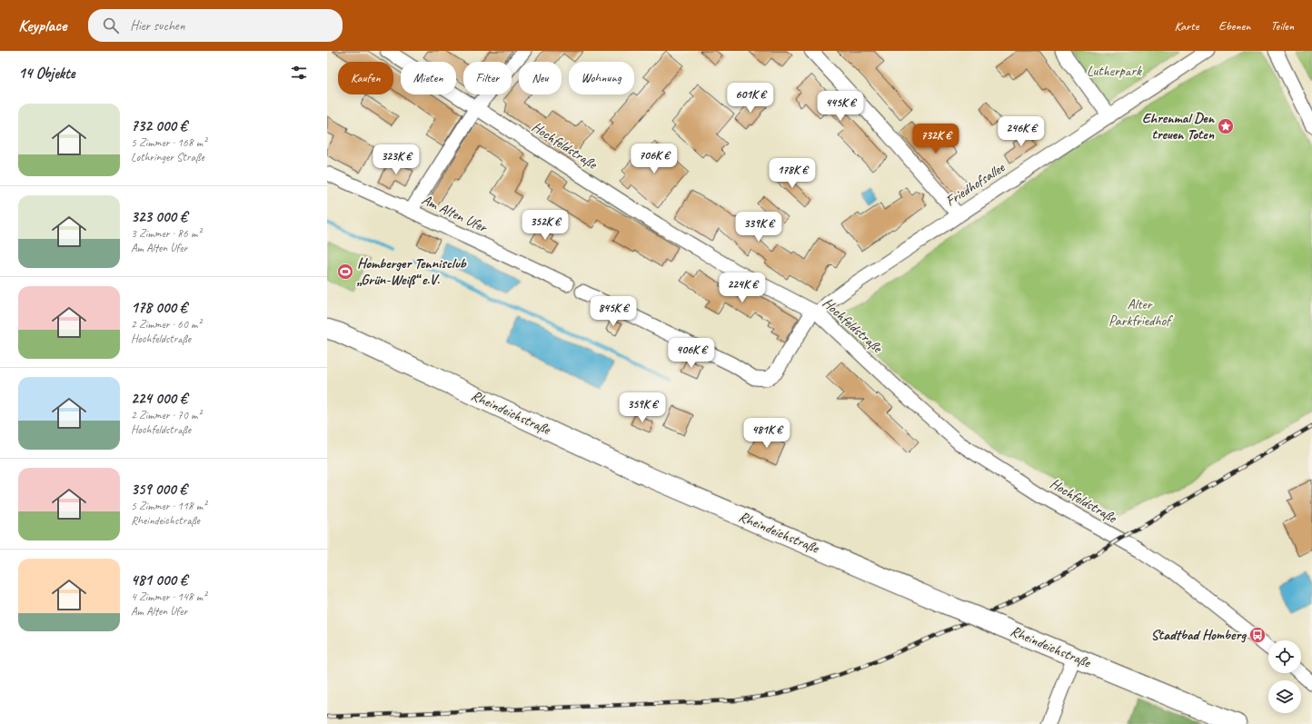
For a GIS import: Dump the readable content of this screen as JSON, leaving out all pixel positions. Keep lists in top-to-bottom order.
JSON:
{
  "streets": {
    "main road": ["Rheindeichstraße"],
    "street": ["Hochfeldstraße", "Friedhofsallee", "Am Alten Ufer"]
  },
  "crossings": [
    ["Hochfeldstraße", "Friedhofsallee"]
  ],
  "parks": ["Lutherpark", "Alter Parkfriedhof"],
  "places": {
    "place": ["Ehrenmal Den treuen Toten"],
    "sports": ["Homberger Tennisclub „Grün-Weiß“ e.V."],
    "bus stop": ["Stadtbad Homberg"]
  },
  "page": {
    "header": "Keyplace",
    "search": "Hier suchen",
    "nav": ["Karte", "Ebenen", "Teilen"],
    "heading": "14 Objekte",
    "chip": [
      "Kaufen",
      "Mieten",
      "Filter",
      "Neu",
      "Wohnung"
    ],
    "price": [
      "601K €",
      "445K €",
      "246K €",
      "732K €",
      "706K €",
      "323K €",
      "178K €",
      "352K €",
      "339K €",
      "224K €",
      "845K €",
      "406K €",
      "359K €",
      "481K €"
    ],
    "list": [
      {
        "name": "732 000 €",
        "note": "5 Zimmer · 168 m² · Lothringer Straße"
      },
      {
        "name": "323 000 €",
        "note": "3 Zimmer · 86 m² · Am Alten Ufer"
      },
      {
        "name": "178 000 €",
        "note": "2 Zimmer · 60 m² · Hochfeldstraße"
      },
      {
        "name": "224 000 €",
        "note": "2 Zimmer · 70 m² · Hochfeldstraße"
      },
      {
        "name": "359 000 €",
        "note": "5 Zimmer · 118 m² · Rheindeichstraße"
      },
      {
        "name": "481 000 €",
        "note": "4 Zimmer · 148 m² · Am Alten Ufer"
      }
    ]
  }
}
